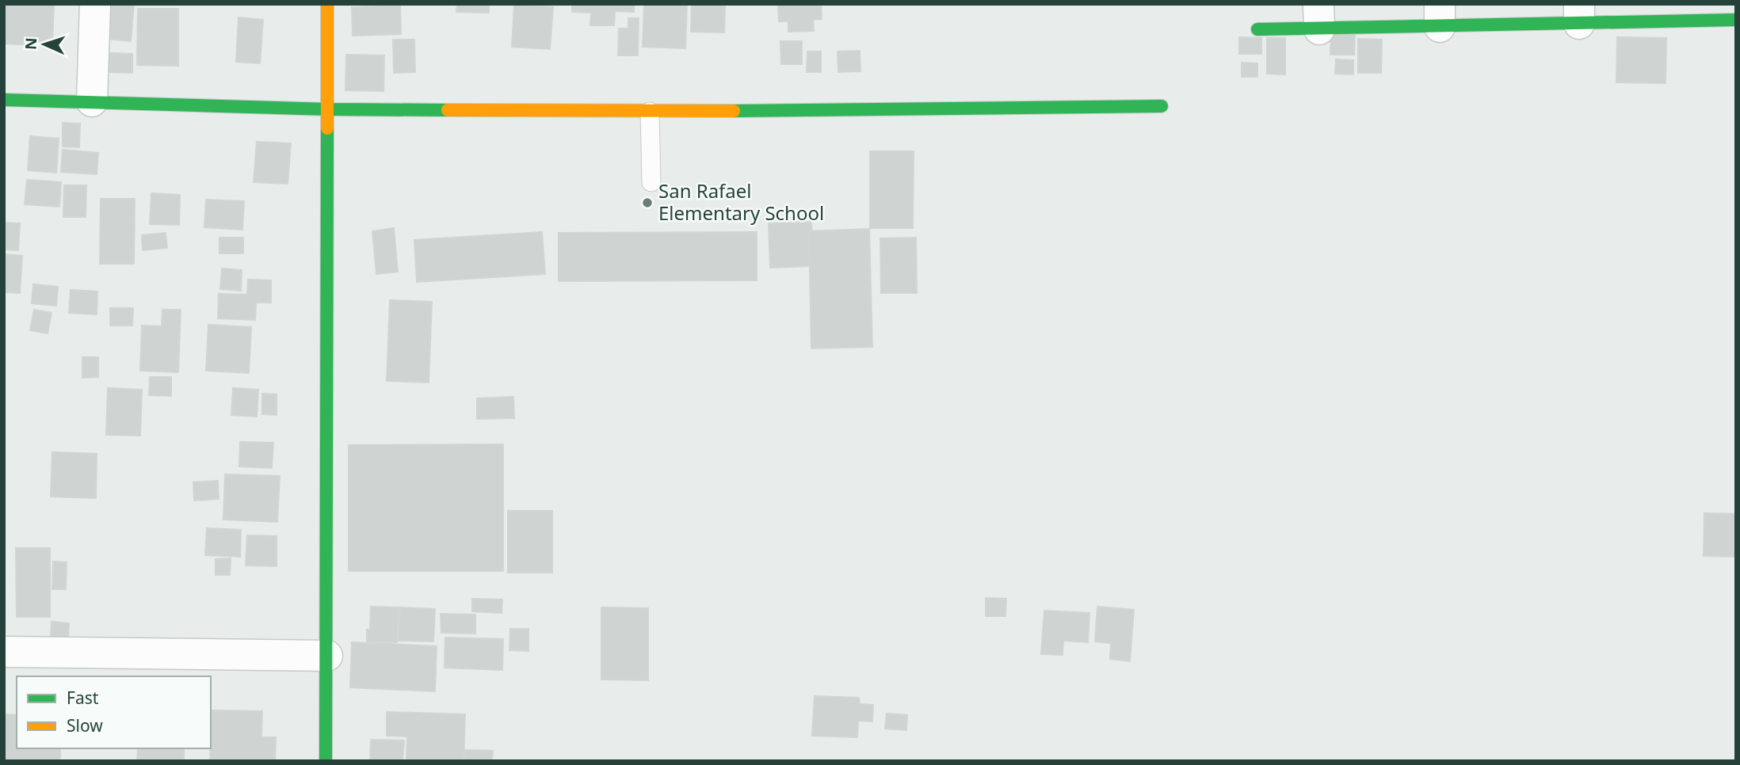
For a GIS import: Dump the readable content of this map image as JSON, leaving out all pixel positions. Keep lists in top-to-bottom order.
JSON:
{
  "places": ["San Rafael Elementary School"],
  "legend": ["Fast", "Slow"],
  "north": "left"
}
